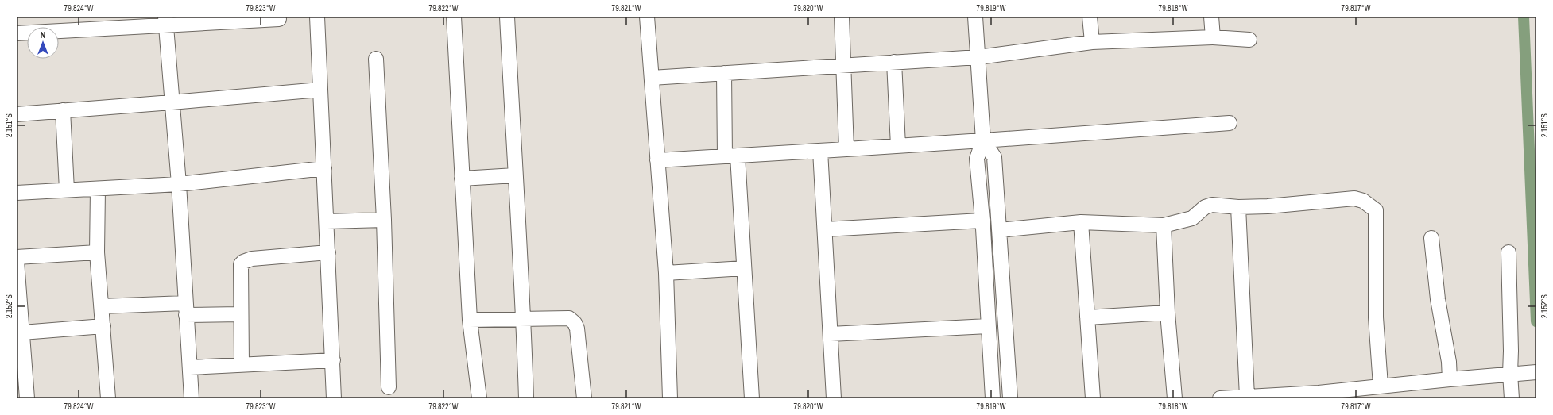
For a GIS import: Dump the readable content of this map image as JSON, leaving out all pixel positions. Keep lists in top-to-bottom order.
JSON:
{
  "north": "top",
  "coordinates": [
    "79.824°W",
    "79.823°W",
    "79.822°W",
    "79.821°W",
    "79.820°W",
    "79.819°W",
    "79.818°W",
    "79.817°W",
    "2.151°S",
    "2.152°S"
  ]
}
